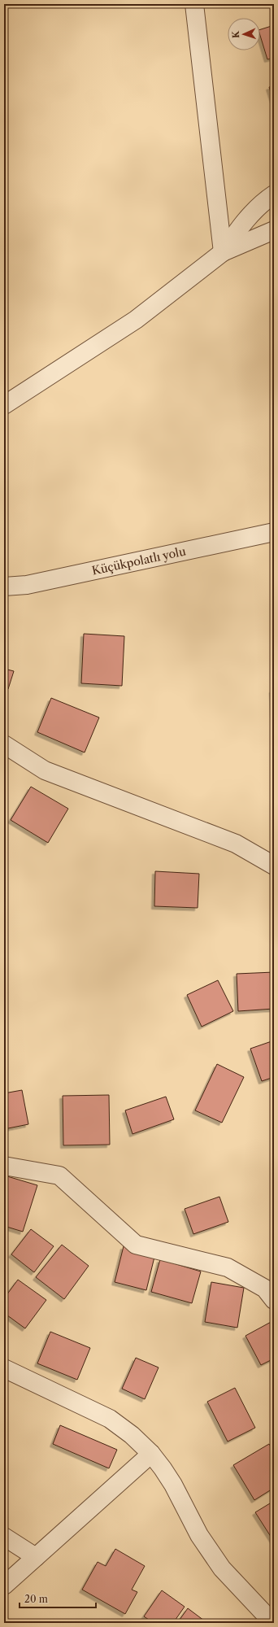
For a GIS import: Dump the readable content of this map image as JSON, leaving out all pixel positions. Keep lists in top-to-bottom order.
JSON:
{
  "streets": {
    "street": ["Küçükpolatlı yolu"]
  },
  "scale_bar": "20 m",
  "north": "left"
}
